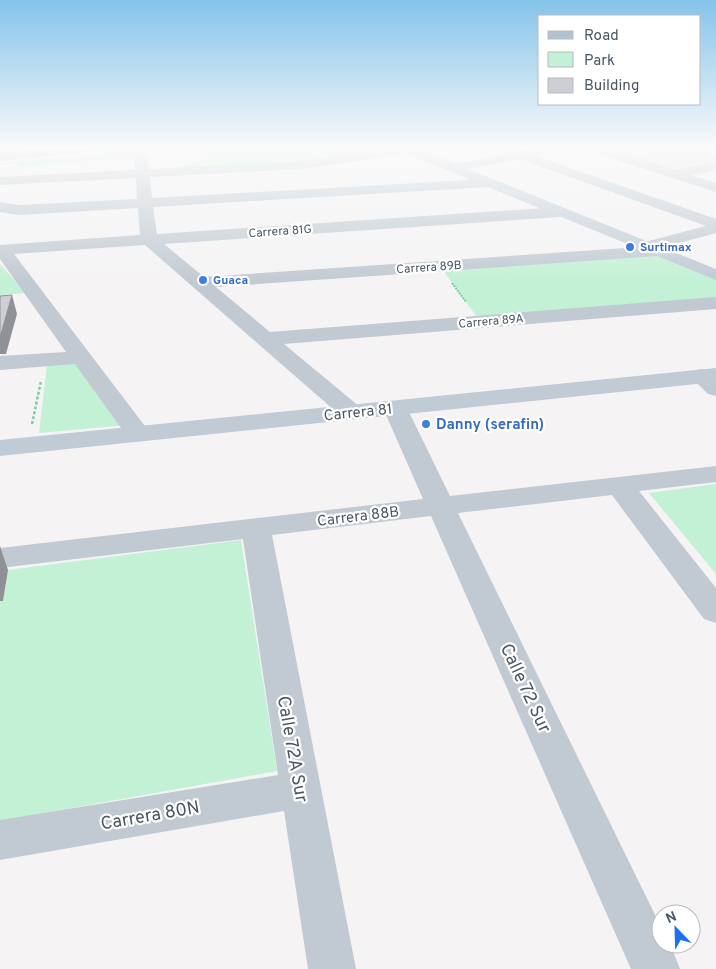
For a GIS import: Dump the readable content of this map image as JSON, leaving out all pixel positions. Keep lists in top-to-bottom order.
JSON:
{
  "streets": {
    "street": [
      "Carrera 81G",
      "Carrera 89B",
      "Carrera 89A",
      "Carrera 81",
      "Carrera 88B",
      "Calle 72 Sur",
      "Calle 72A Sur",
      "Carrera 80N"
    ]
  },
  "crossings": [
    ["Carrera 81", "Calle 72 Sur"],
    ["Carrera 88B", "Calle 72 Sur"],
    ["Carrera 88B", "Calle 72A Sur"],
    ["Calle 72A Sur", "Carrera 80N"]
  ],
  "places": ["Surtimax", "Guaca", "Danny (serafin)"],
  "legend": ["Road", "Park", "Building"],
  "north": "top left"
}
